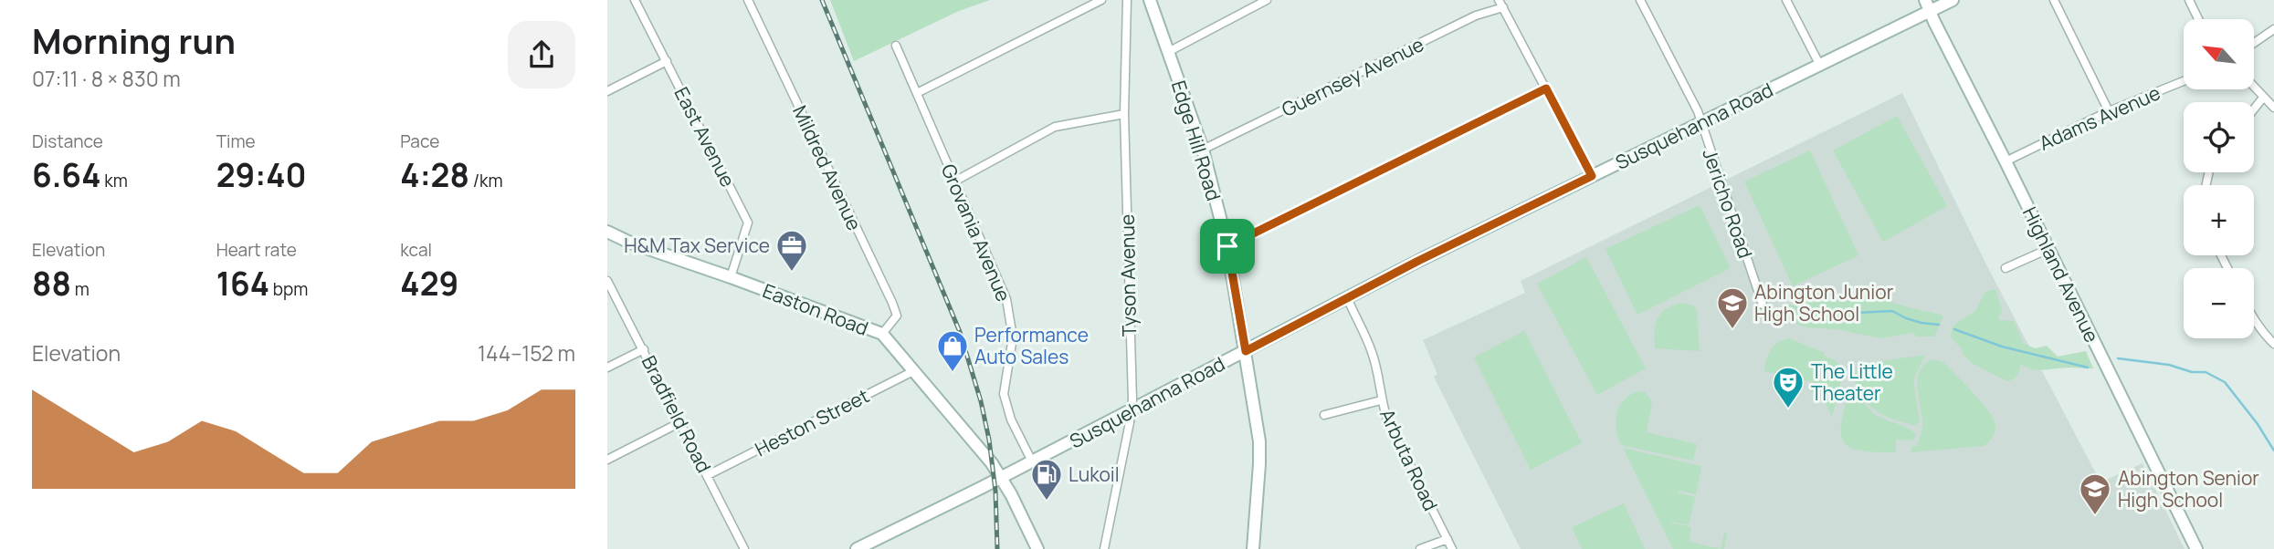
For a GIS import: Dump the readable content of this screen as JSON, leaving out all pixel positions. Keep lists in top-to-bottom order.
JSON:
{
  "streets": {
    "main road": [
      "Susquehanna Road",
      "Edge Hill Road",
      "Highland Avenue",
      "Easton Road"
    ],
    "street": [
      "Guernsey Avenue",
      "Adams Avenue",
      "East Avenue",
      "Mildred Avenue",
      "Jericho Road",
      "Grovania Avenue",
      "Tyson Avenue",
      "Bradfield Road",
      "Heston Street",
      "Arbuta Road"
    ]
  },
  "crossings": [
    ["Guernsey Avenue", "Edge Hill Road"],
    ["Adams Avenue", "Highland Avenue"],
    ["Susquehanna Road", "Edge Hill Road"],
    ["Susquehanna Road", "Jericho Road"],
    ["Susquehanna Road", "Grovania Avenue"],
    ["Susquehanna Road", "Highland Avenue"],
    ["Susquehanna Road", "Easton Road"],
    ["Susquehanna Road", "Arbuta Road"],
    ["East Avenue", "Easton Road"],
    ["Mildred Avenue", "Easton Road"],
    ["Easton Road", "Heston Street"],
    ["Bradfield Road", "Heston Street"]
  ],
  "places": {
    "office": ["H&M Tax Service"],
    "school or university": ["Abington Junior High School", "Abington Senior High School"],
    "shop": ["Performance Auto Sales"],
    "theatre": ["The Little Theater"],
    "fuel station": ["Lukoil"]
  },
  "north": "top left",
  "page": {
    "heading": ["Morning run", "07:11 · 8 × 830 m"],
    "map_buttons": ["+", "−"],
    "stats": [
      ["Distance", "6.64 km"],
      ["Time", "29:40"],
      ["Pace", "4:28 /km"],
      ["Elevation", "88 m"],
      ["Heart rate", "164 bpm"],
      ["kcal", "429"]
    ],
    "chart": ["Elevation", "144–152 m"]
  }
}
